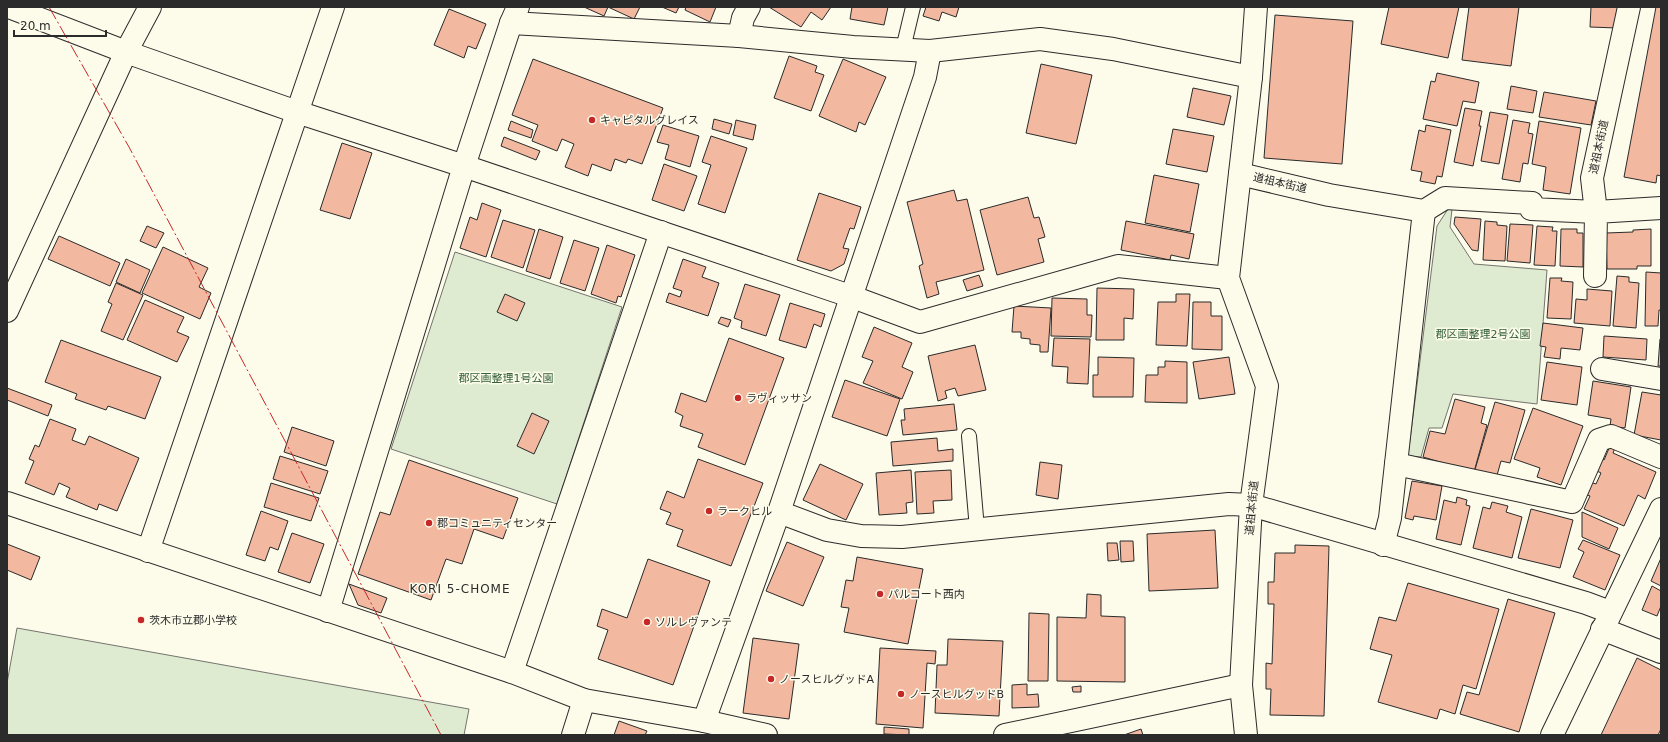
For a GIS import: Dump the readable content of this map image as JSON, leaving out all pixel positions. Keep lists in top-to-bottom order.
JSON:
{
  "streets": {
    "street": ["道祖本街道"]
  },
  "districts": ["KORI 5-CHOME"],
  "parks": ["郡区画整理2号公園", "郡区画整理1号公園"],
  "places": [
    "キャピタルグレイス",
    "ラヴィッサン",
    "ラークヒル",
    "郡コミュニティセンター",
    "パルコート西内",
    "茨木市立郡小学校",
    "ソルレヴァンテ",
    "ノースヒルグッドA",
    "ノースヒルグッドB"
  ],
  "scale_bar": "20 m"
}
